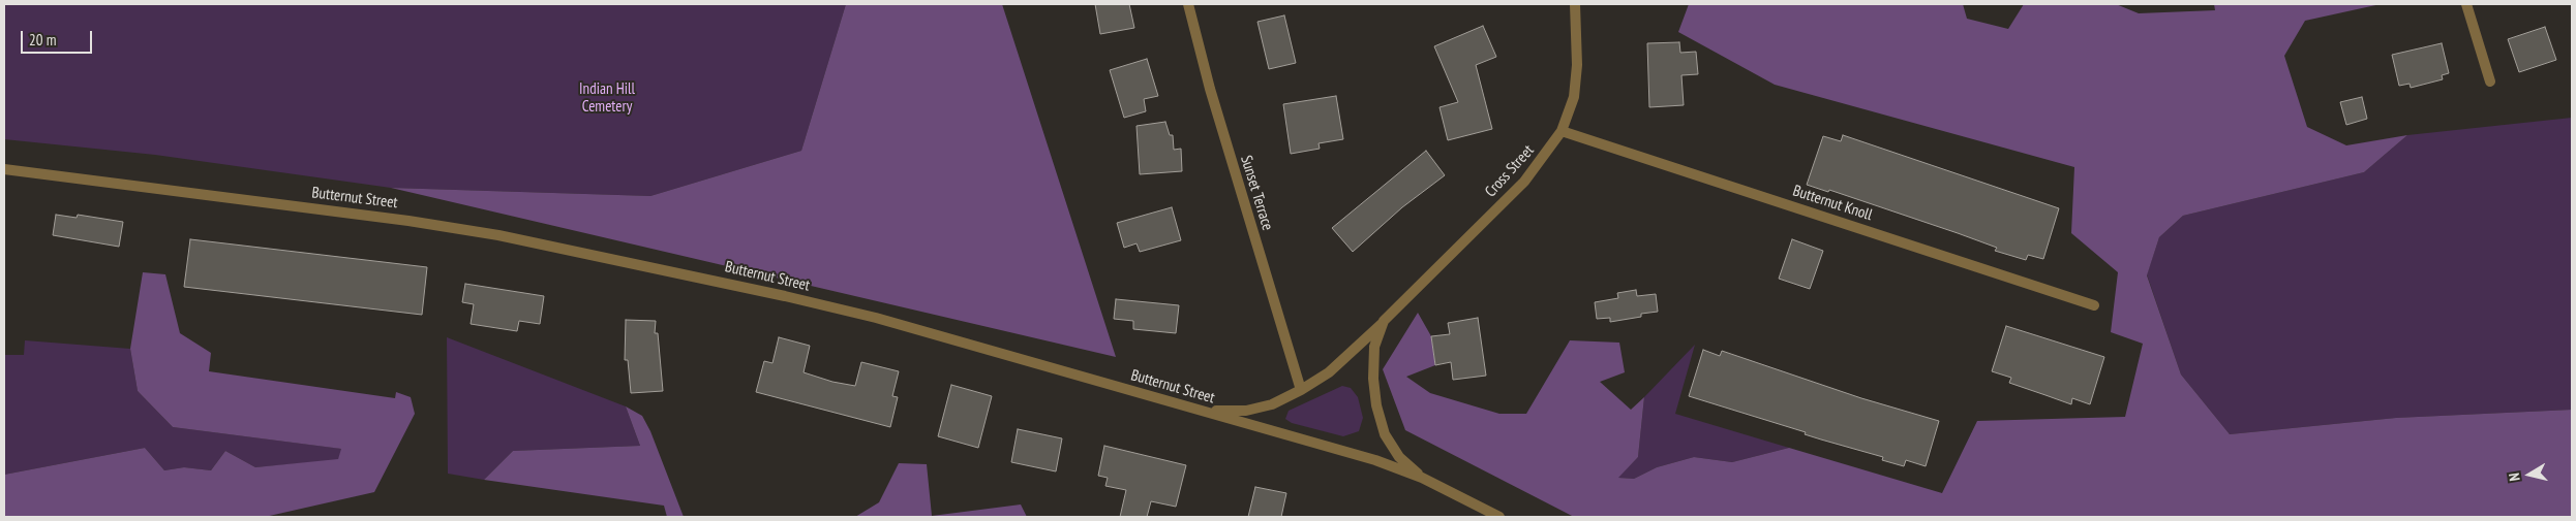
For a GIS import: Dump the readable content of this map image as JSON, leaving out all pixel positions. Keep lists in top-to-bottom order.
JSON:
{
  "streets": {
    "street": [
      "Cross Street",
      "Sunset Terrace",
      "Butternut Street",
      "Butternut Knoll"
    ]
  },
  "crossings": [
    ["Cross Street", "Sunset Terrace"],
    ["Cross Street", "Butternut Street"],
    ["Cross Street", "Butternut Knoll"]
  ],
  "parks": ["Indian Hill Cemetery"],
  "scale_bar": "20 m",
  "north": "left"
}
